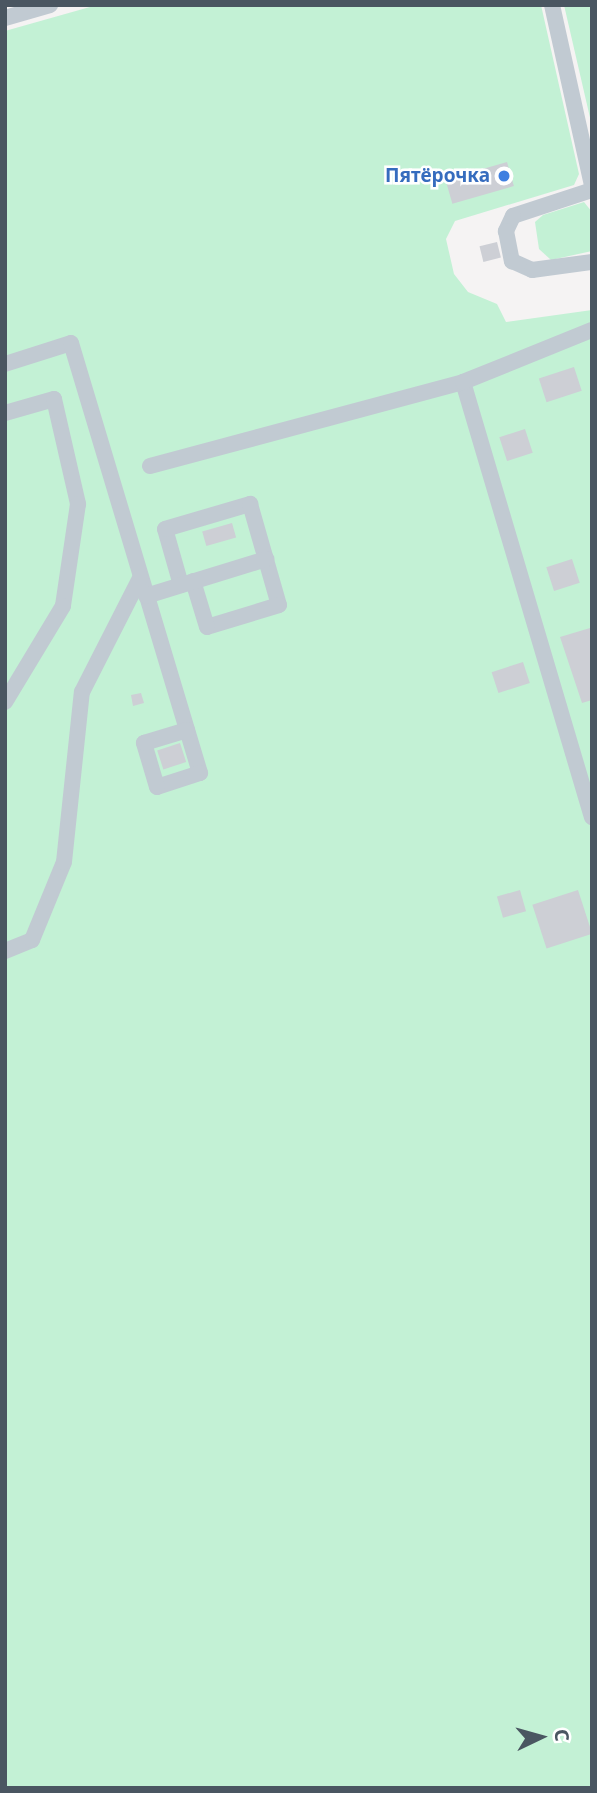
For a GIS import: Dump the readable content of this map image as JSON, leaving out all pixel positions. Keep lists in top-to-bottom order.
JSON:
{
  "places": ["Пятёрочка"],
  "north": "right"
}
